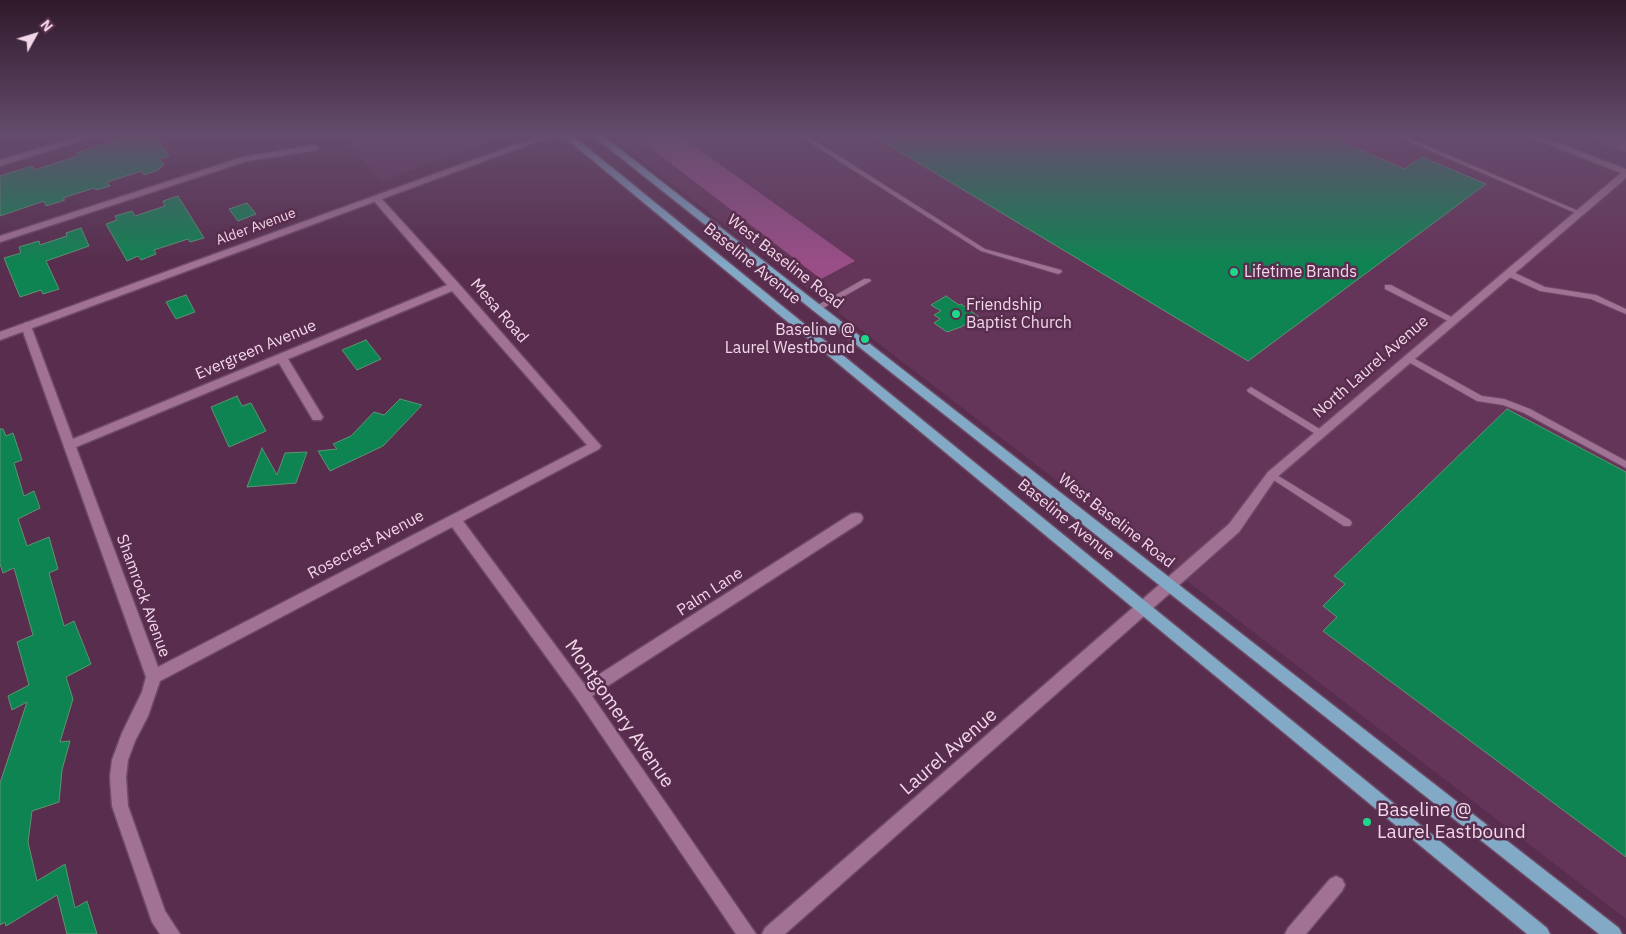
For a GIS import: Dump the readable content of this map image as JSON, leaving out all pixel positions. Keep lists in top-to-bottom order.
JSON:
{
  "streets": {
    "main road": ["West Baseline Road", "Baseline Avenue"],
    "street": [
      "Alder Avenue",
      "Mesa Road",
      "Evergreen Avenue",
      "North Laurel Avenue",
      "Rosecrest Avenue",
      "Palm Lane",
      "Shamrock Avenue",
      "Montgomery Avenue",
      "Laurel Avenue"
    ]
  },
  "crossings": [
    ["Alder Avenue", "Mesa Road"],
    ["Alder Avenue", "Shamrock Avenue"],
    ["West Baseline Road", "North Laurel Avenue"],
    ["Baseline Avenue", "North Laurel Avenue"],
    ["Baseline Avenue", "Laurel Avenue"],
    ["Mesa Road", "Evergreen Avenue"],
    ["Mesa Road", "Rosecrest Avenue"],
    ["Evergreen Avenue", "Shamrock Avenue"],
    ["North Laurel Avenue", "Laurel Avenue"],
    ["Rosecrest Avenue", "Shamrock Avenue"],
    ["Rosecrest Avenue", "Montgomery Avenue"],
    ["Palm Lane", "Montgomery Avenue"]
  ],
  "places": [
    "Lifetime Brands",
    "Friendship Baptist Church",
    "Baseline @ Laurel Westbound",
    "Baseline @ Laurel Eastbound"
  ],
  "north": "top right"
}
